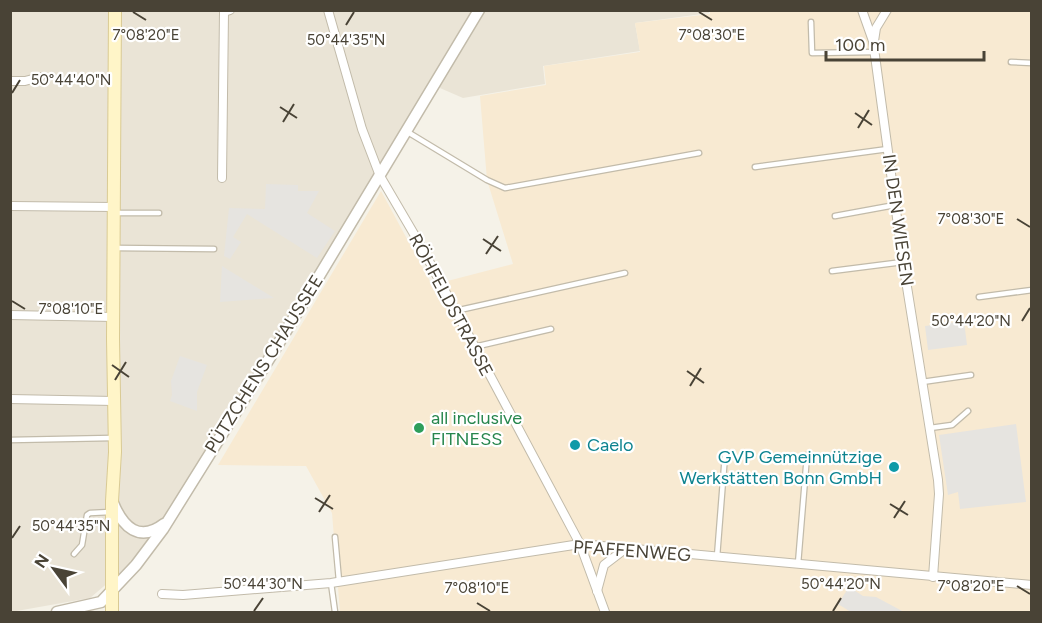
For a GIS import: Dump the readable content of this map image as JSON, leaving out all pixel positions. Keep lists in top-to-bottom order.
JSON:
{
  "streets": {
    "street": [
      "IN DEN WIESEN",
      "RÖHFELDSTRASSE",
      "PÜTZCHENS CHAUSSEE",
      "PFAFFENWEG"
    ]
  },
  "crossings": [
    ["IN DEN WIESEN", "PFAFFENWEG"],
    ["RÖHFELDSTRASSE", "PÜTZCHENS CHAUSSEE"],
    ["RÖHFELDSTRASSE", "PFAFFENWEG"]
  ],
  "places": ["all inclusive FITNESS", "Caelo", "GVP Gemeinnützige Werkstätten Bonn GmbH"],
  "scale_bar": "100 m",
  "north": "top left",
  "coordinates": [
    "7°08'20\"E",
    "7°08'30\"E",
    "50°44'35\"N",
    "50°44'40\"N",
    "7°08'10\"E",
    "50°44'20\"N",
    "50°44'30\"N"
  ]
}
